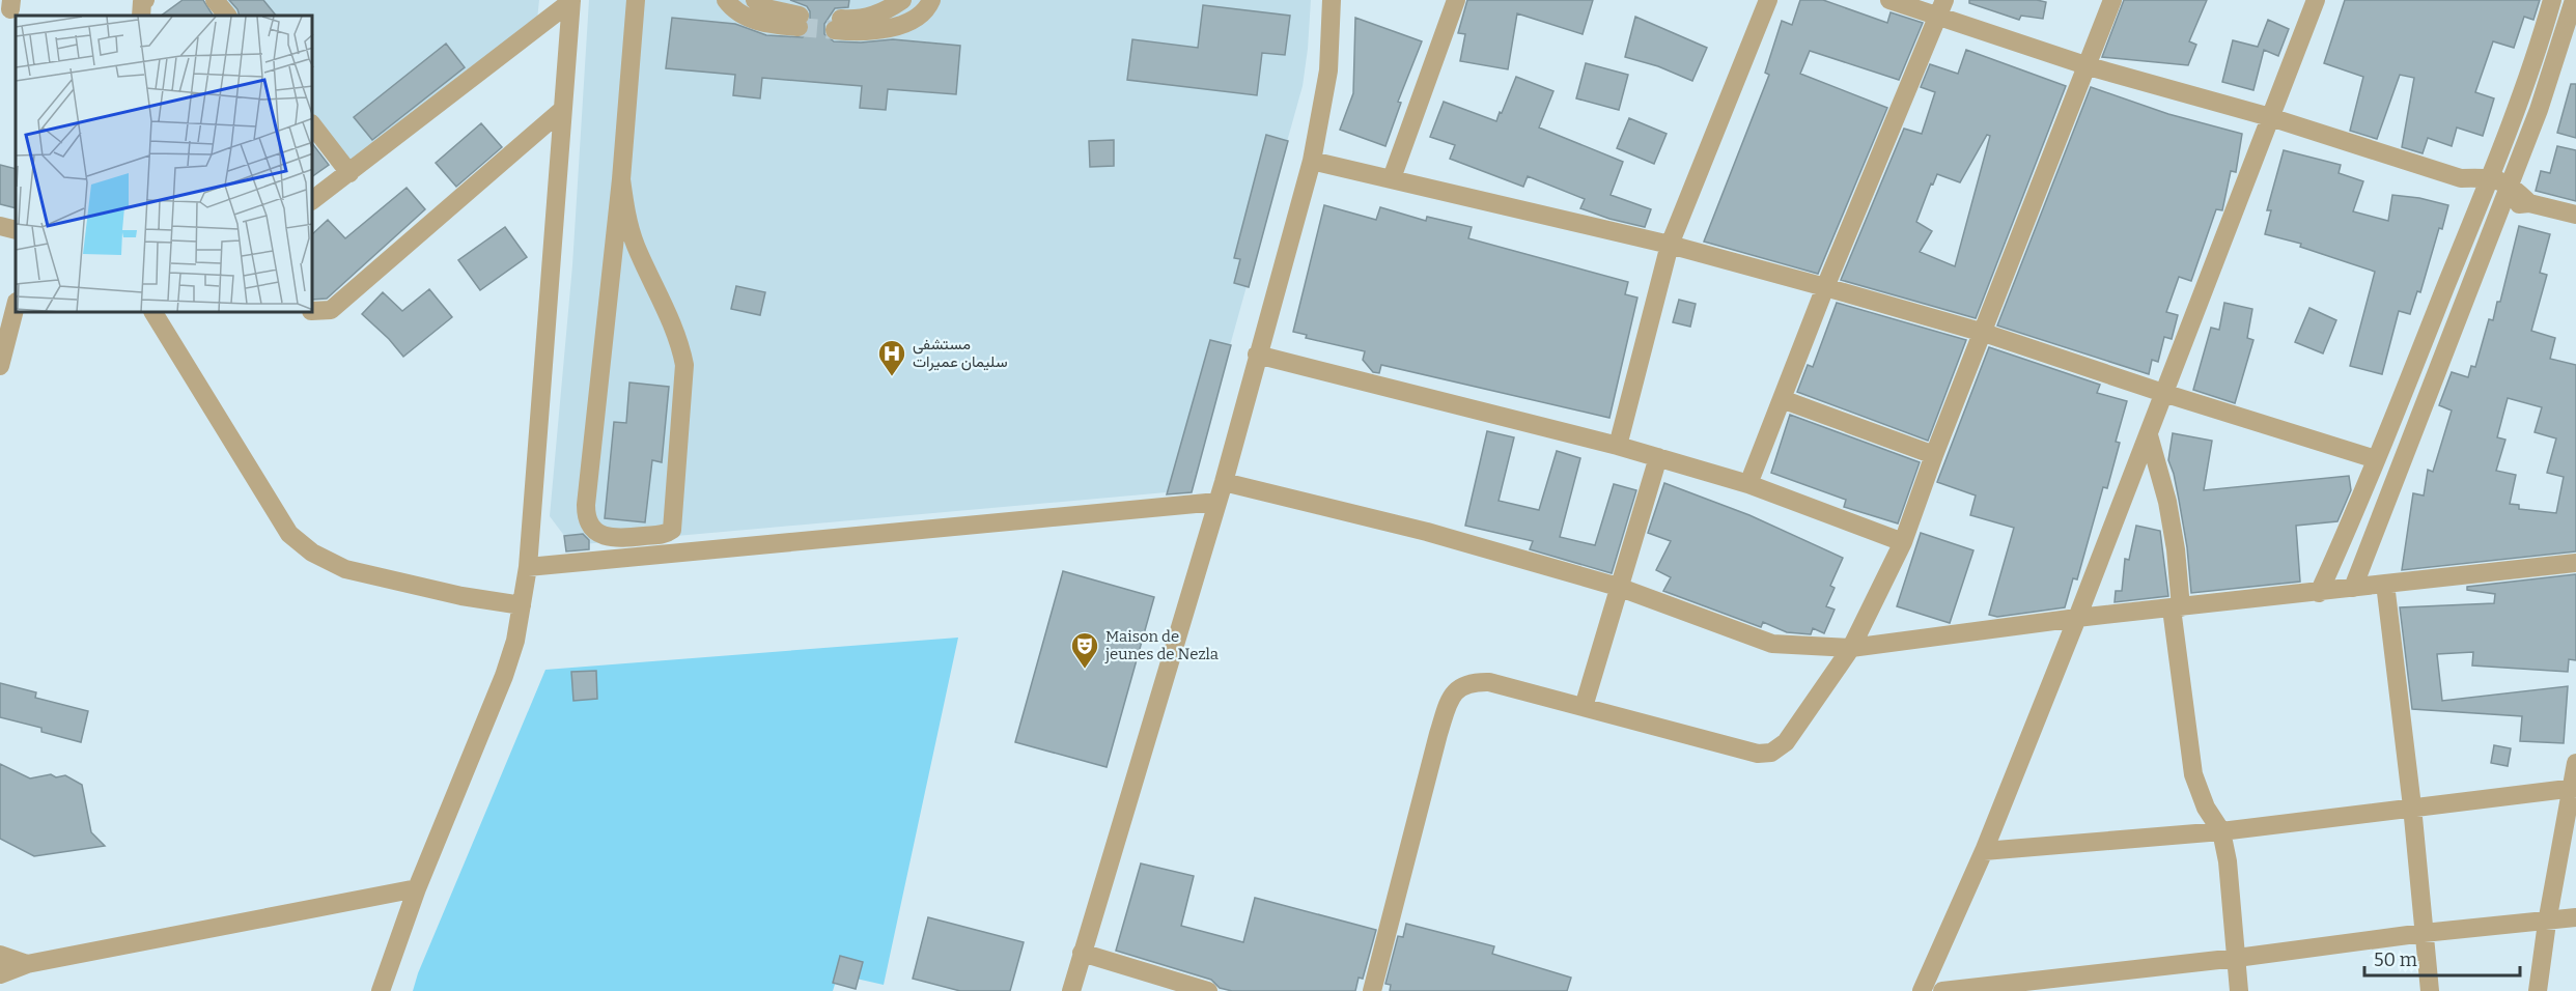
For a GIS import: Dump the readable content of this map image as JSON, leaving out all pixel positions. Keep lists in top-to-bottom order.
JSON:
{
  "places": {
    "hospital": ["مستشفى سليمان عميرات"],
    "theatre": ["Maison de jeunes de Nezla"]
  },
  "scale_bar": "50 m"
}
